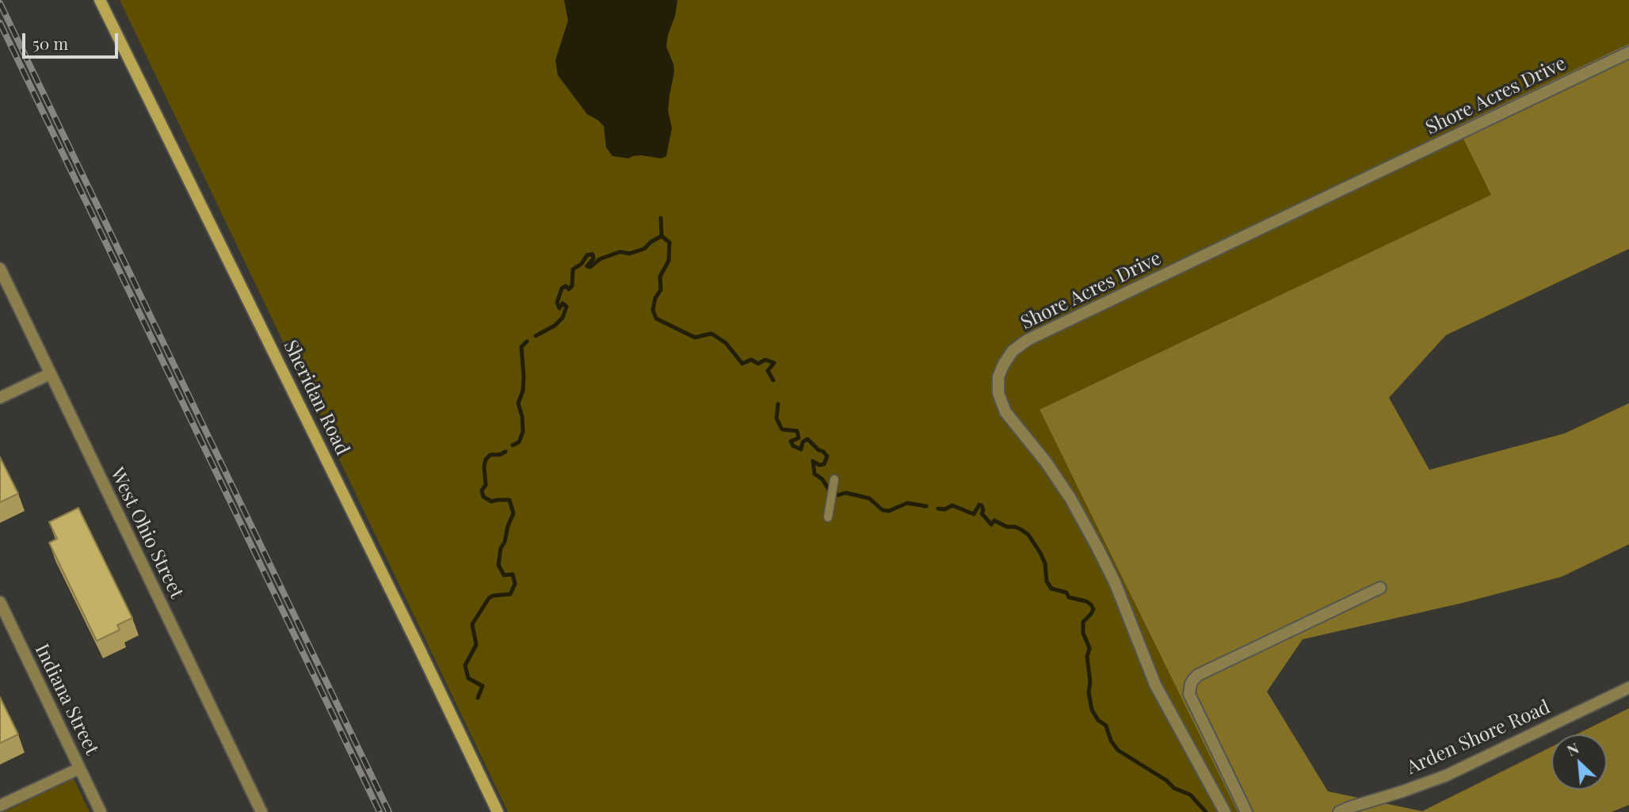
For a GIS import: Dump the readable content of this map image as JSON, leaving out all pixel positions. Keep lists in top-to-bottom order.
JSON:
{
  "streets": {
    "main road": ["Sheridan Road"],
    "street": [
      "Shore Acres Drive",
      "West Ohio Street",
      "Indiana Street",
      "Arden Shore Road"
    ]
  },
  "scale_bar": "50 m",
  "north": "top left"
}
